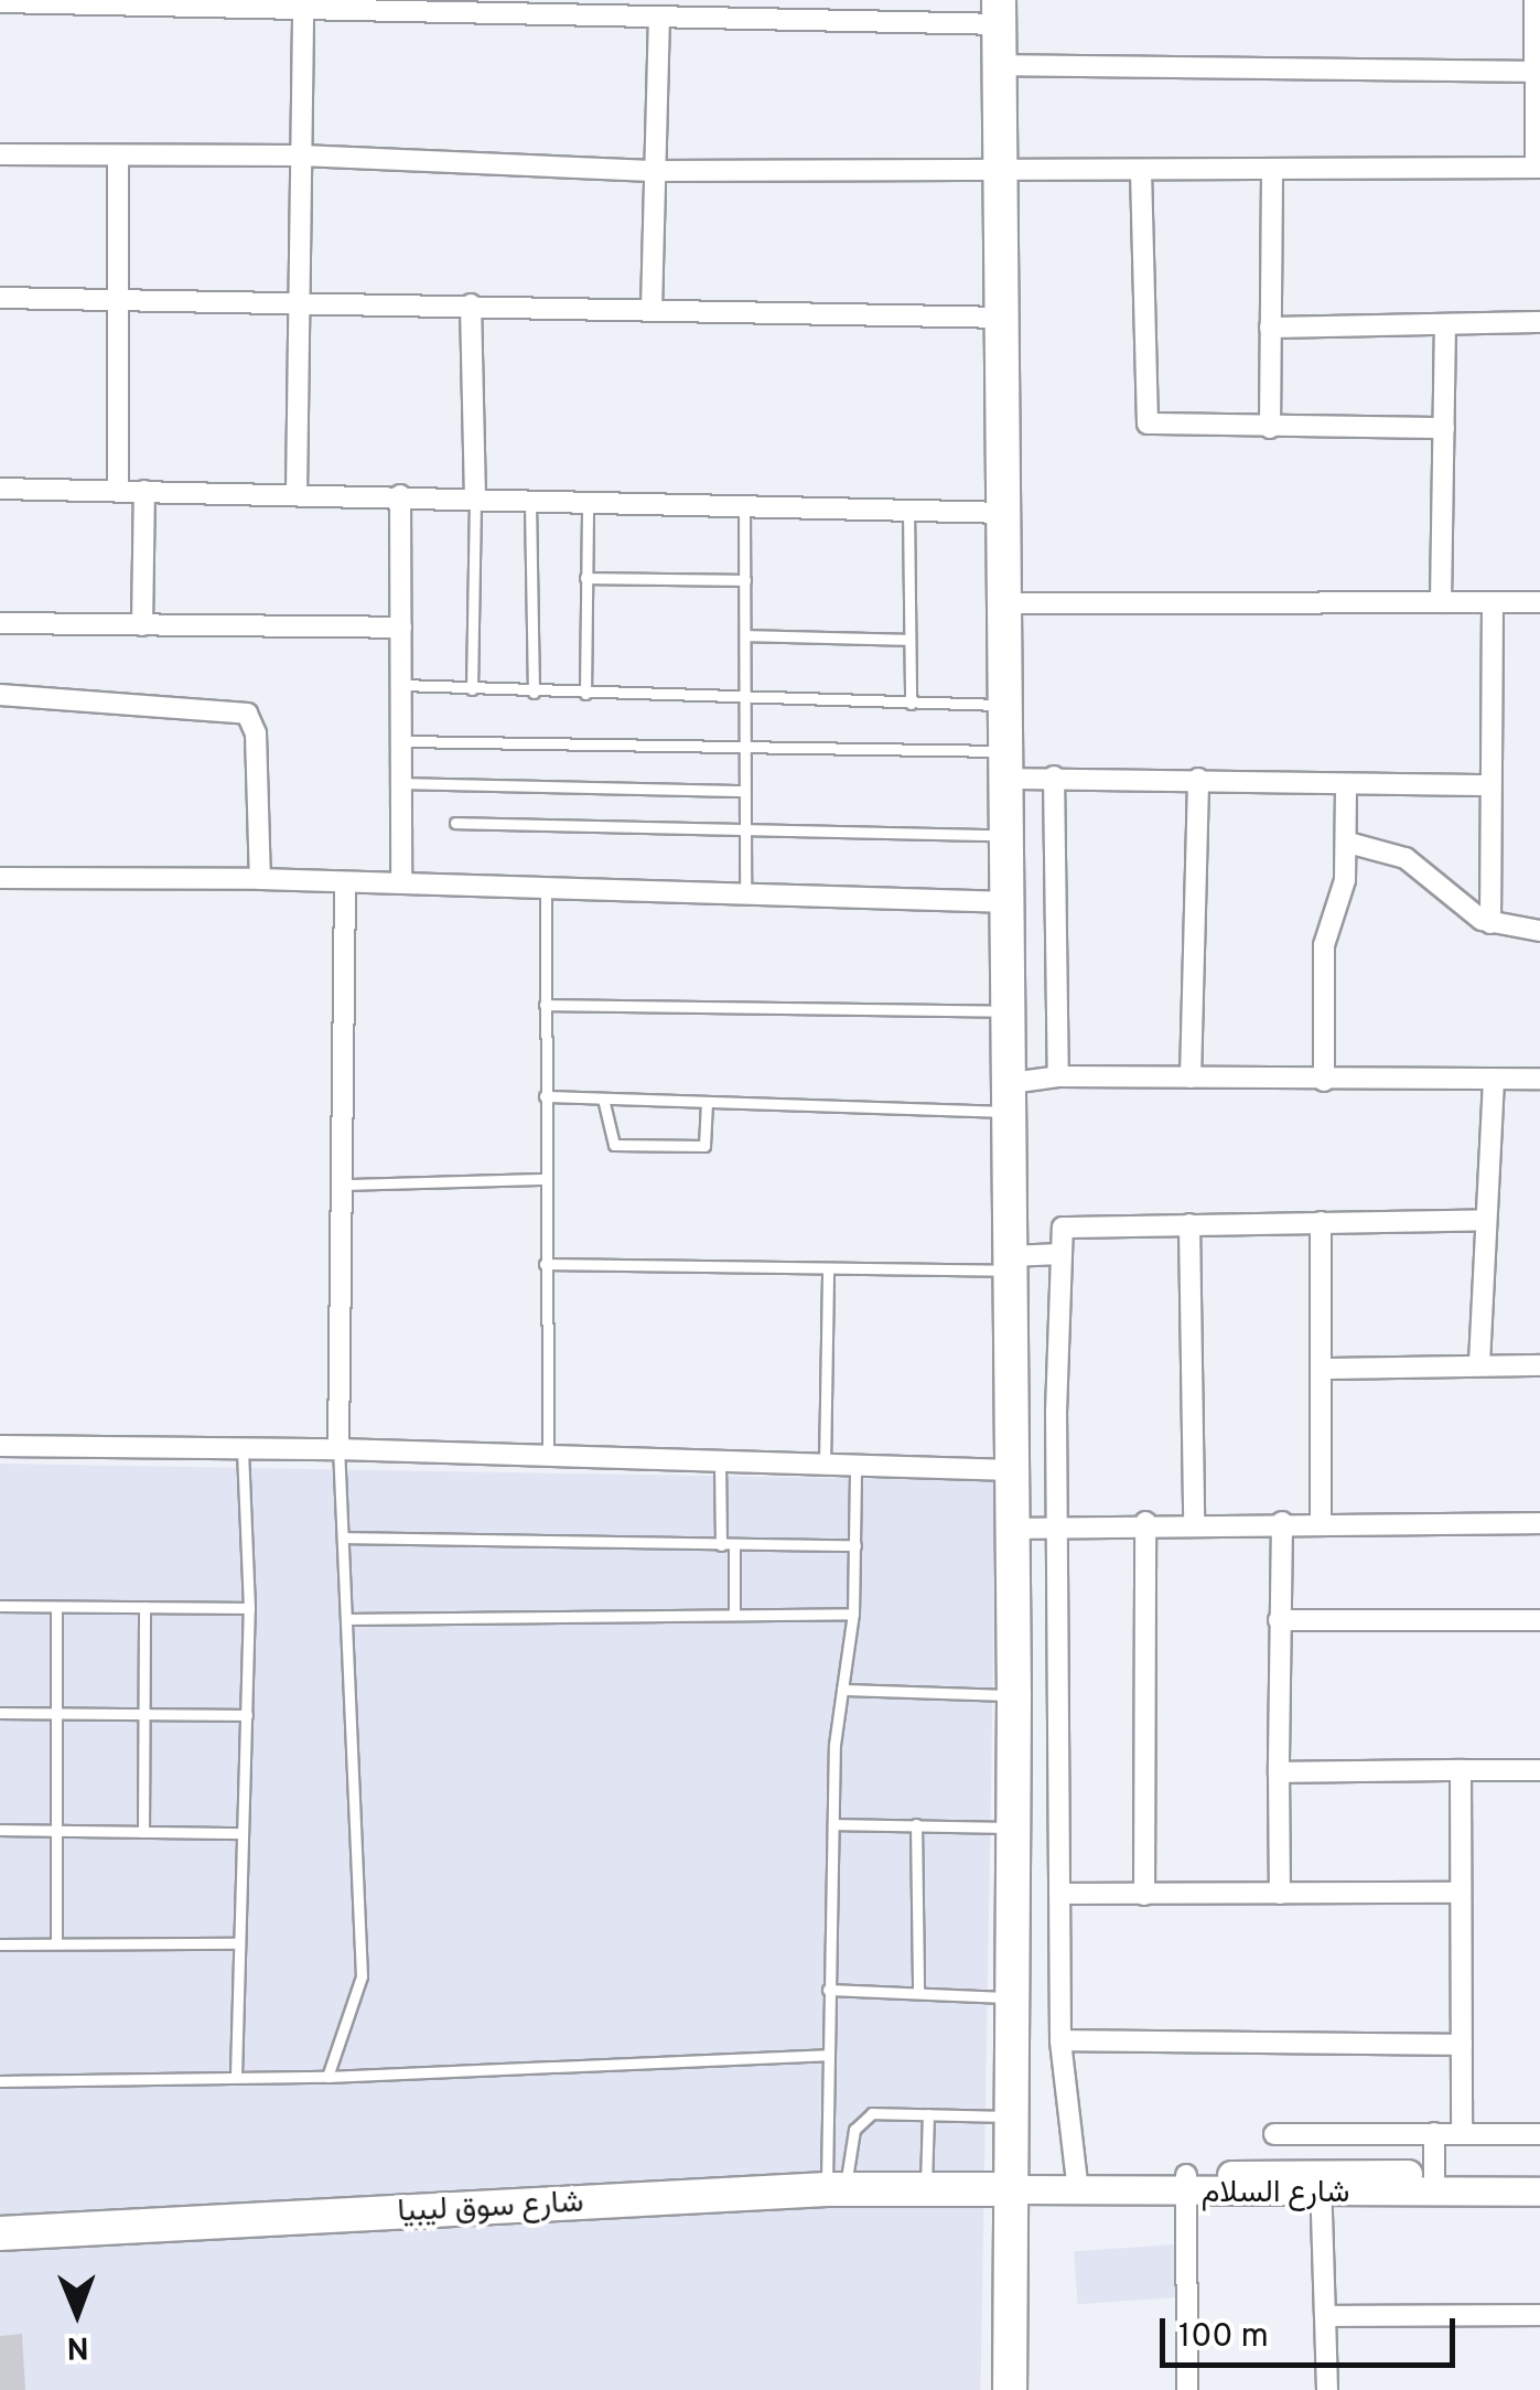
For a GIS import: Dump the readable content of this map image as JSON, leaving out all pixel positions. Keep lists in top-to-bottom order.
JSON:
{
  "streets": {
    "main road": ["شارع السلام", "شارع سوق ليبيا"]
  },
  "crossings": [
    ["شارع السلام", "شارع سوق ليبيا"]
  ],
  "scale_bar": "100 m",
  "north": "bottom"
}
